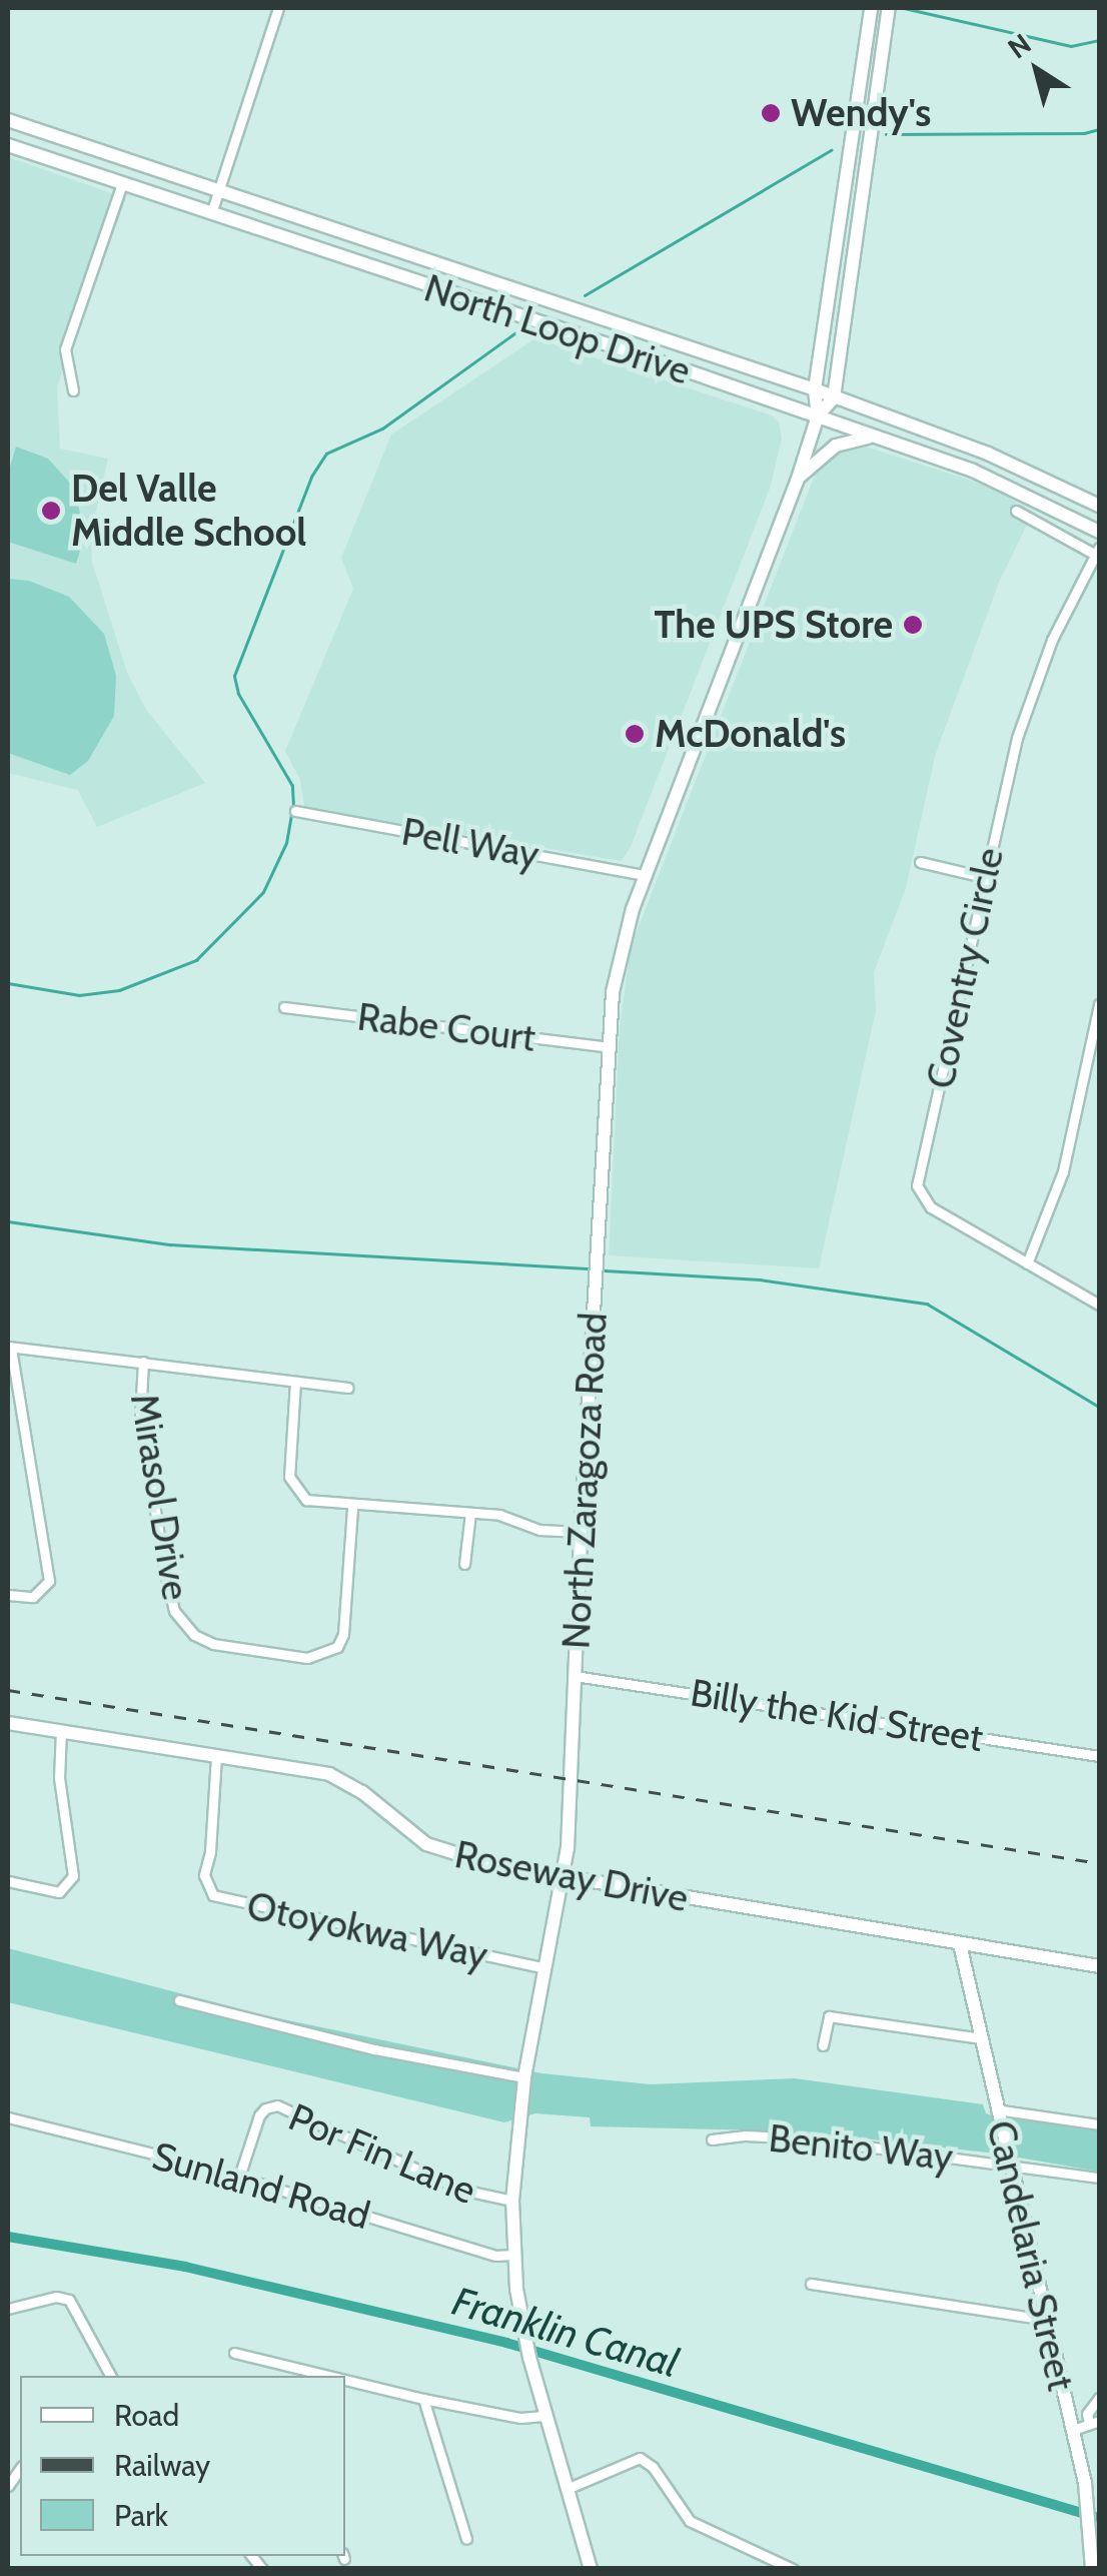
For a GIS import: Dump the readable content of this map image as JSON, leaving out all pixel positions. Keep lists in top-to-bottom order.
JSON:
{
  "streets": {
    "main road": [
      "North Loop Drive",
      "North Zaragoza Road",
      "Roseway Drive",
      "Candelaria Street"
    ],
    "street": [
      "Pell Way",
      "Coventry Circle",
      "Rabe Court",
      "Mirasol Drive",
      "Billy the Kid Street",
      "Otoyokwa Way",
      "Benito Way",
      "Por Fin Lane",
      "Sunland Road"
    ]
  },
  "crossings": [
    ["North Loop Drive", "North Zaragoza Road"],
    ["Pell Way", "North Zaragoza Road"],
    ["Rabe Court", "North Zaragoza Road"],
    ["North Zaragoza Road", "Billy the Kid Street"],
    ["North Zaragoza Road", "Roseway Drive"],
    ["North Zaragoza Road", "Otoyokwa Way"],
    ["North Zaragoza Road", "Por Fin Lane"],
    ["North Zaragoza Road", "Sunland Road"],
    ["Roseway Drive", "Otoyokwa Way"],
    ["Roseway Drive", "Candelaria Street"],
    ["Benito Way", "Candelaria Street"],
    ["Por Fin Lane", "Sunland Road"]
  ],
  "water": ["Franklin Canal"],
  "places": [
    "Wendy's",
    "Del Valle Middle School",
    "The UPS Store",
    "McDonald's"
  ],
  "legend": ["Road", "Railway", "Park"],
  "north": "top left"
}
